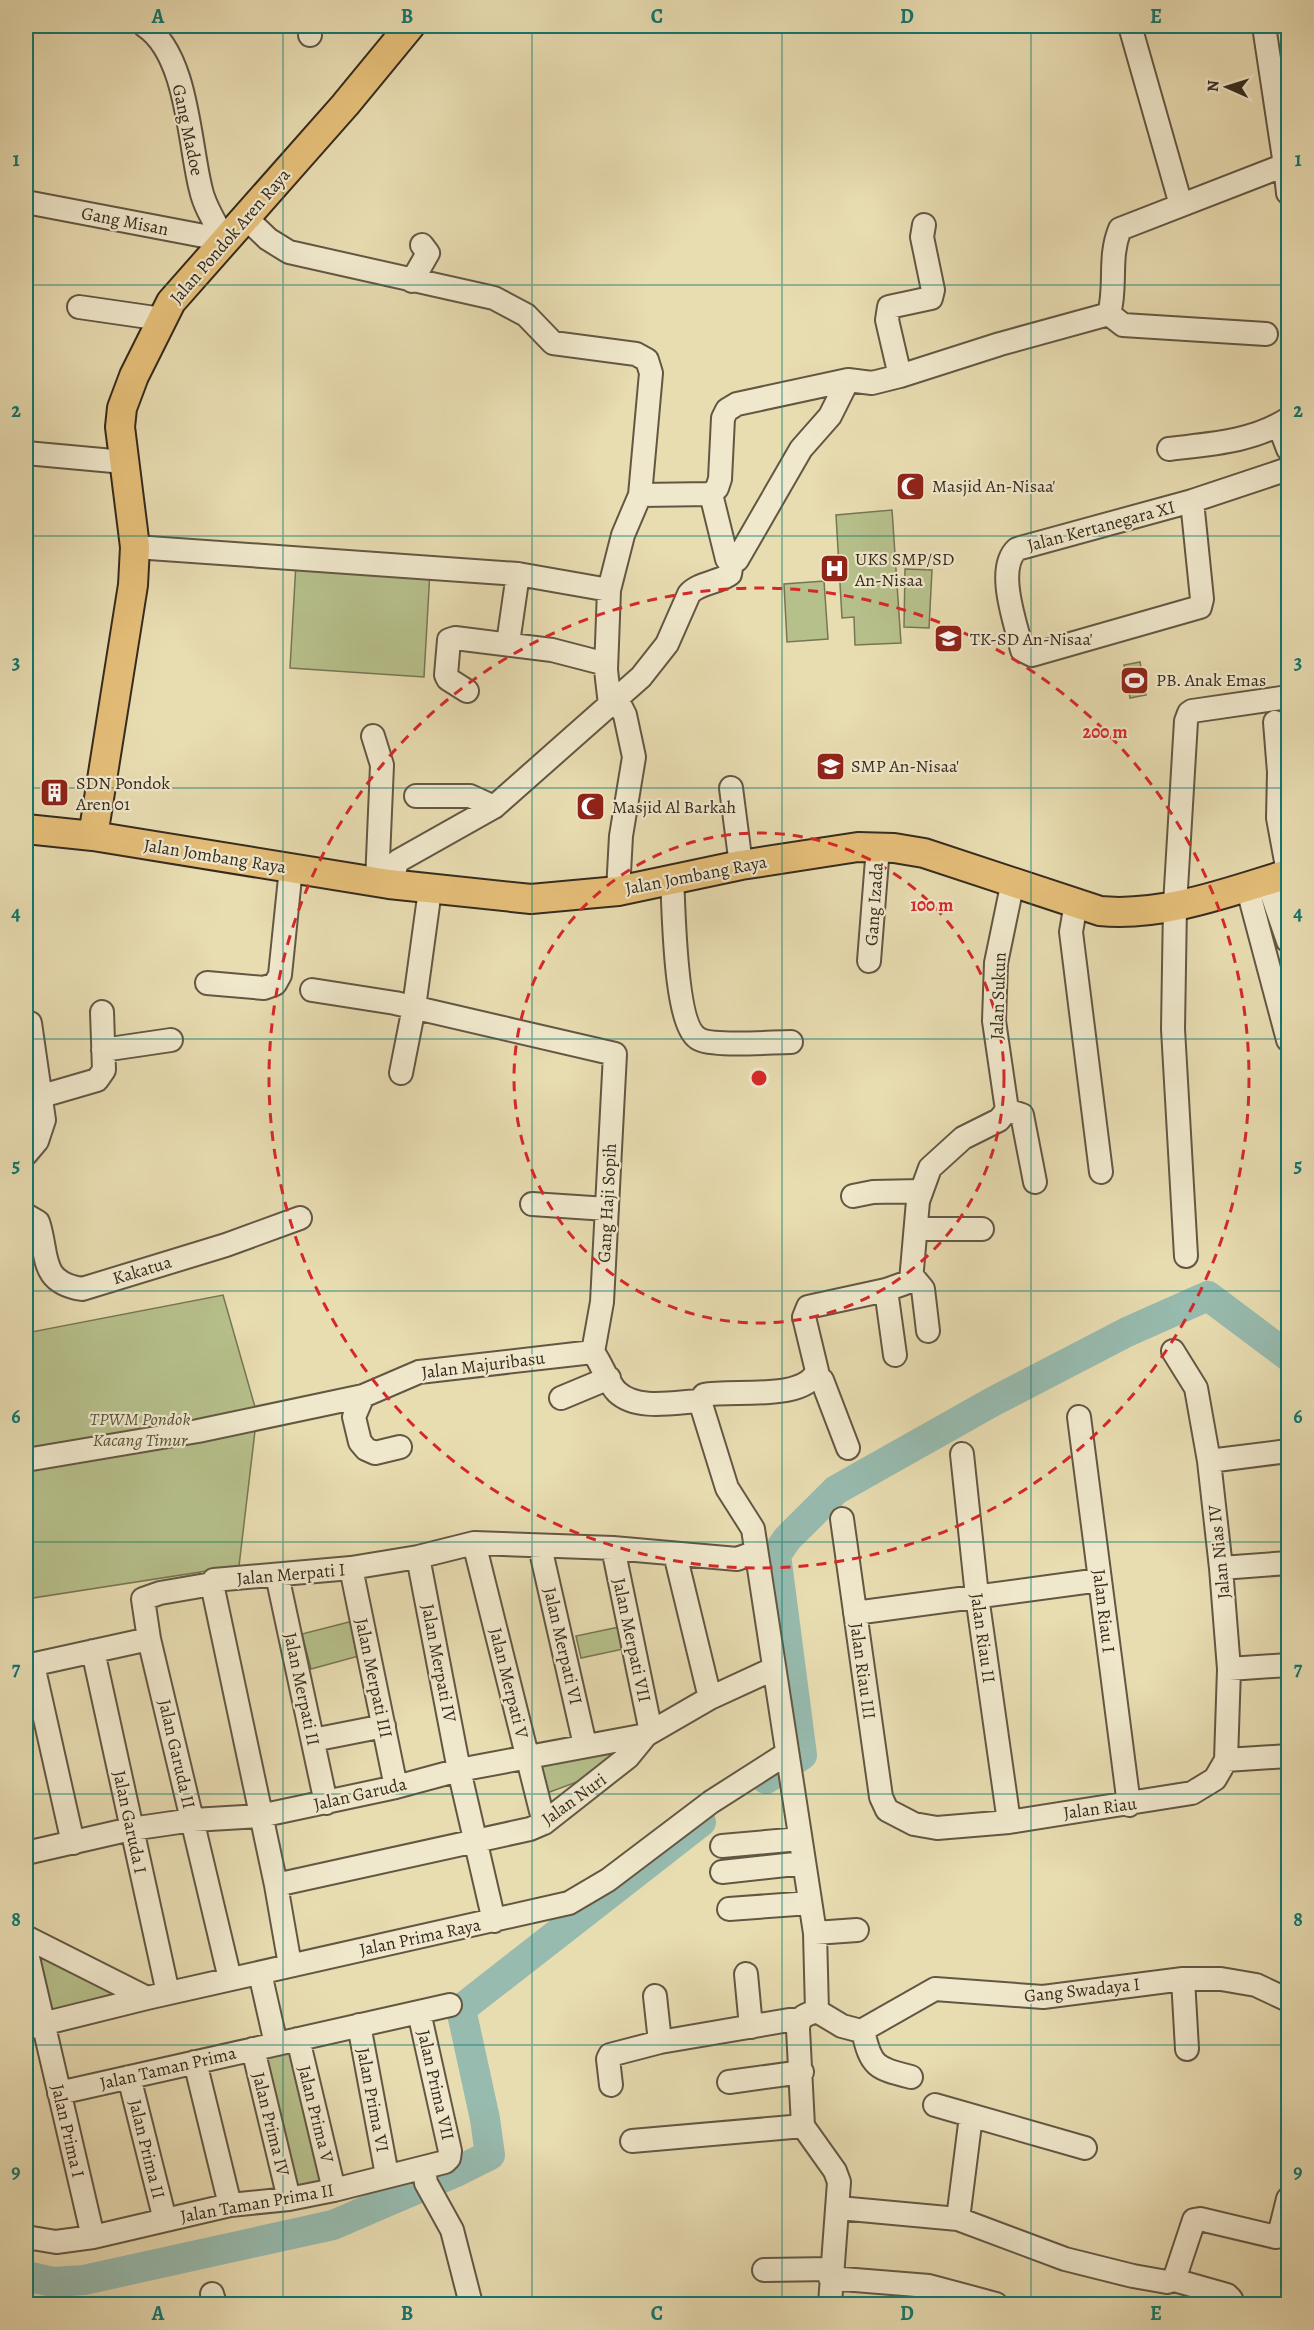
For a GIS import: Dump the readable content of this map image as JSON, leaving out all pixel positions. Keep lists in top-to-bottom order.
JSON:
{
  "streets": {
    "main road": ["Jalan Pondok Aren Raya", "Jalan Jombang Raya"],
    "street": [
      "Gang Madoe",
      "Gang Misan",
      "Jalan Kertanegara XI",
      "Gang Izada",
      "Jalan Sukun",
      "Gang Haji Sopih",
      "Kakatua",
      "Jalan Majuribasu",
      "Jalan Nias IV",
      "Jalan Merpati I",
      "Jalan Riau I",
      "Jalan Riau II",
      "Jalan Merpati VII",
      "Jalan Merpati VI",
      "Jalan Merpati IV",
      "Jalan Riau III",
      "Jalan Merpati III",
      "Jalan Merpati V",
      "Jalan Merpati II",
      "Jalan Garuda II",
      "Jalan Garuda",
      "Jalan Nuri",
      "Jalan Riau",
      "Jalan Garuda I",
      "Jalan Prima Raya",
      "Gang Swadaya I",
      "Jalan Taman Prima",
      "Jalan Prima VII",
      "Jalan Prima VI",
      "Jalan Prima V",
      "Jalan Prima IV",
      "Jalan Prima I",
      "Jalan Prima II",
      "Jalan Taman Prima II"
    ]
  },
  "crossings": [
    ["Gang Madoe", "Gang Misan"],
    ["Gang Madoe", "Jalan Pondok Aren Raya"],
    ["Gang Misan", "Jalan Pondok Aren Raya"],
    ["Jalan Pondok Aren Raya", "Jalan Jombang Raya"],
    ["Jalan Jombang Raya", "Gang Izada"],
    ["Jalan Jombang Raya", "Jalan Sukun"],
    ["Gang Haji Sopih", "Jalan Majuribasu"],
    ["Jalan Nias IV", "Jalan Riau"],
    ["Jalan Merpati I", "Jalan Merpati VII"],
    ["Jalan Merpati I", "Jalan Merpati VI"],
    ["Jalan Merpati I", "Jalan Merpati IV"],
    ["Jalan Merpati I", "Jalan Merpati III"],
    ["Jalan Merpati I", "Jalan Merpati V"],
    ["Jalan Merpati I", "Jalan Merpati II"],
    ["Jalan Merpati I", "Jalan Garuda II"],
    ["Jalan Merpati I", "Jalan Garuda"],
    ["Jalan Merpati I", "Jalan Nuri"],
    ["Jalan Merpati I", "Jalan Prima Raya"],
    ["Jalan Riau I", "Jalan Riau"],
    ["Jalan Riau II", "Jalan Riau"],
    ["Jalan Merpati VII", "Jalan Garuda"],
    ["Jalan Merpati VII", "Jalan Nuri"],
    ["Jalan Merpati VI", "Jalan Garuda"],
    ["Jalan Merpati IV", "Jalan Garuda"],
    ["Jalan Merpati IV", "Jalan Nuri"],
    ["Jalan Merpati IV", "Jalan Prima Raya"],
    ["Jalan Riau III", "Jalan Riau"],
    ["Jalan Merpati III", "Jalan Garuda"],
    ["Jalan Merpati V", "Jalan Garuda"],
    ["Jalan Merpati V", "Jalan Nuri"],
    ["Jalan Merpati II", "Jalan Garuda"],
    ["Jalan Garuda II", "Jalan Garuda"],
    ["Jalan Garuda II", "Jalan Prima Raya"],
    ["Jalan Garuda", "Jalan Nuri"],
    ["Jalan Garuda", "Jalan Garuda I"],
    ["Jalan Garuda I", "Jalan Prima Raya"],
    ["Jalan Prima Raya", "Jalan Prima I"],
    ["Jalan Taman Prima", "Jalan Prima VII"],
    ["Jalan Taman Prima", "Jalan Prima VI"],
    ["Jalan Taman Prima", "Jalan Prima V"],
    ["Jalan Taman Prima", "Jalan Prima IV"],
    ["Jalan Taman Prima", "Jalan Prima I"],
    ["Jalan Taman Prima", "Jalan Prima II"],
    ["Jalan Prima VII", "Jalan Taman Prima II"],
    ["Jalan Prima VI", "Jalan Taman Prima II"],
    ["Jalan Prima V", "Jalan Taman Prima II"],
    ["Jalan Prima IV", "Jalan Taman Prima II"],
    ["Jalan Prima I", "Jalan Taman Prima II"],
    ["Jalan Prima II", "Jalan Taman Prima II"]
  ],
  "parks": ["TPWM Pondok Kacang Timur"],
  "places": {
    "mosque": ["Masjid An-Nisaa'", "Masjid Al Barkah"],
    "hospital": ["UKS SMP/SD An-Nisaa"],
    "school or university": ["TK-SD An-Nisaa'", "SMP An-Nisaa'"],
    "sports": ["PB. Anak Emas"],
    "building": ["SDN Pondok Aren 01"]
  },
  "north": "left",
  "grid": {
    "columns": [
      "A",
      "B",
      "C",
      "D",
      "E"
    ],
    "rows": [
      "1",
      "2",
      "3",
      "4",
      "5",
      "6",
      "7",
      "8",
      "9"
    ]
  },
  "rings": ["200 m", "100 m"]
}
